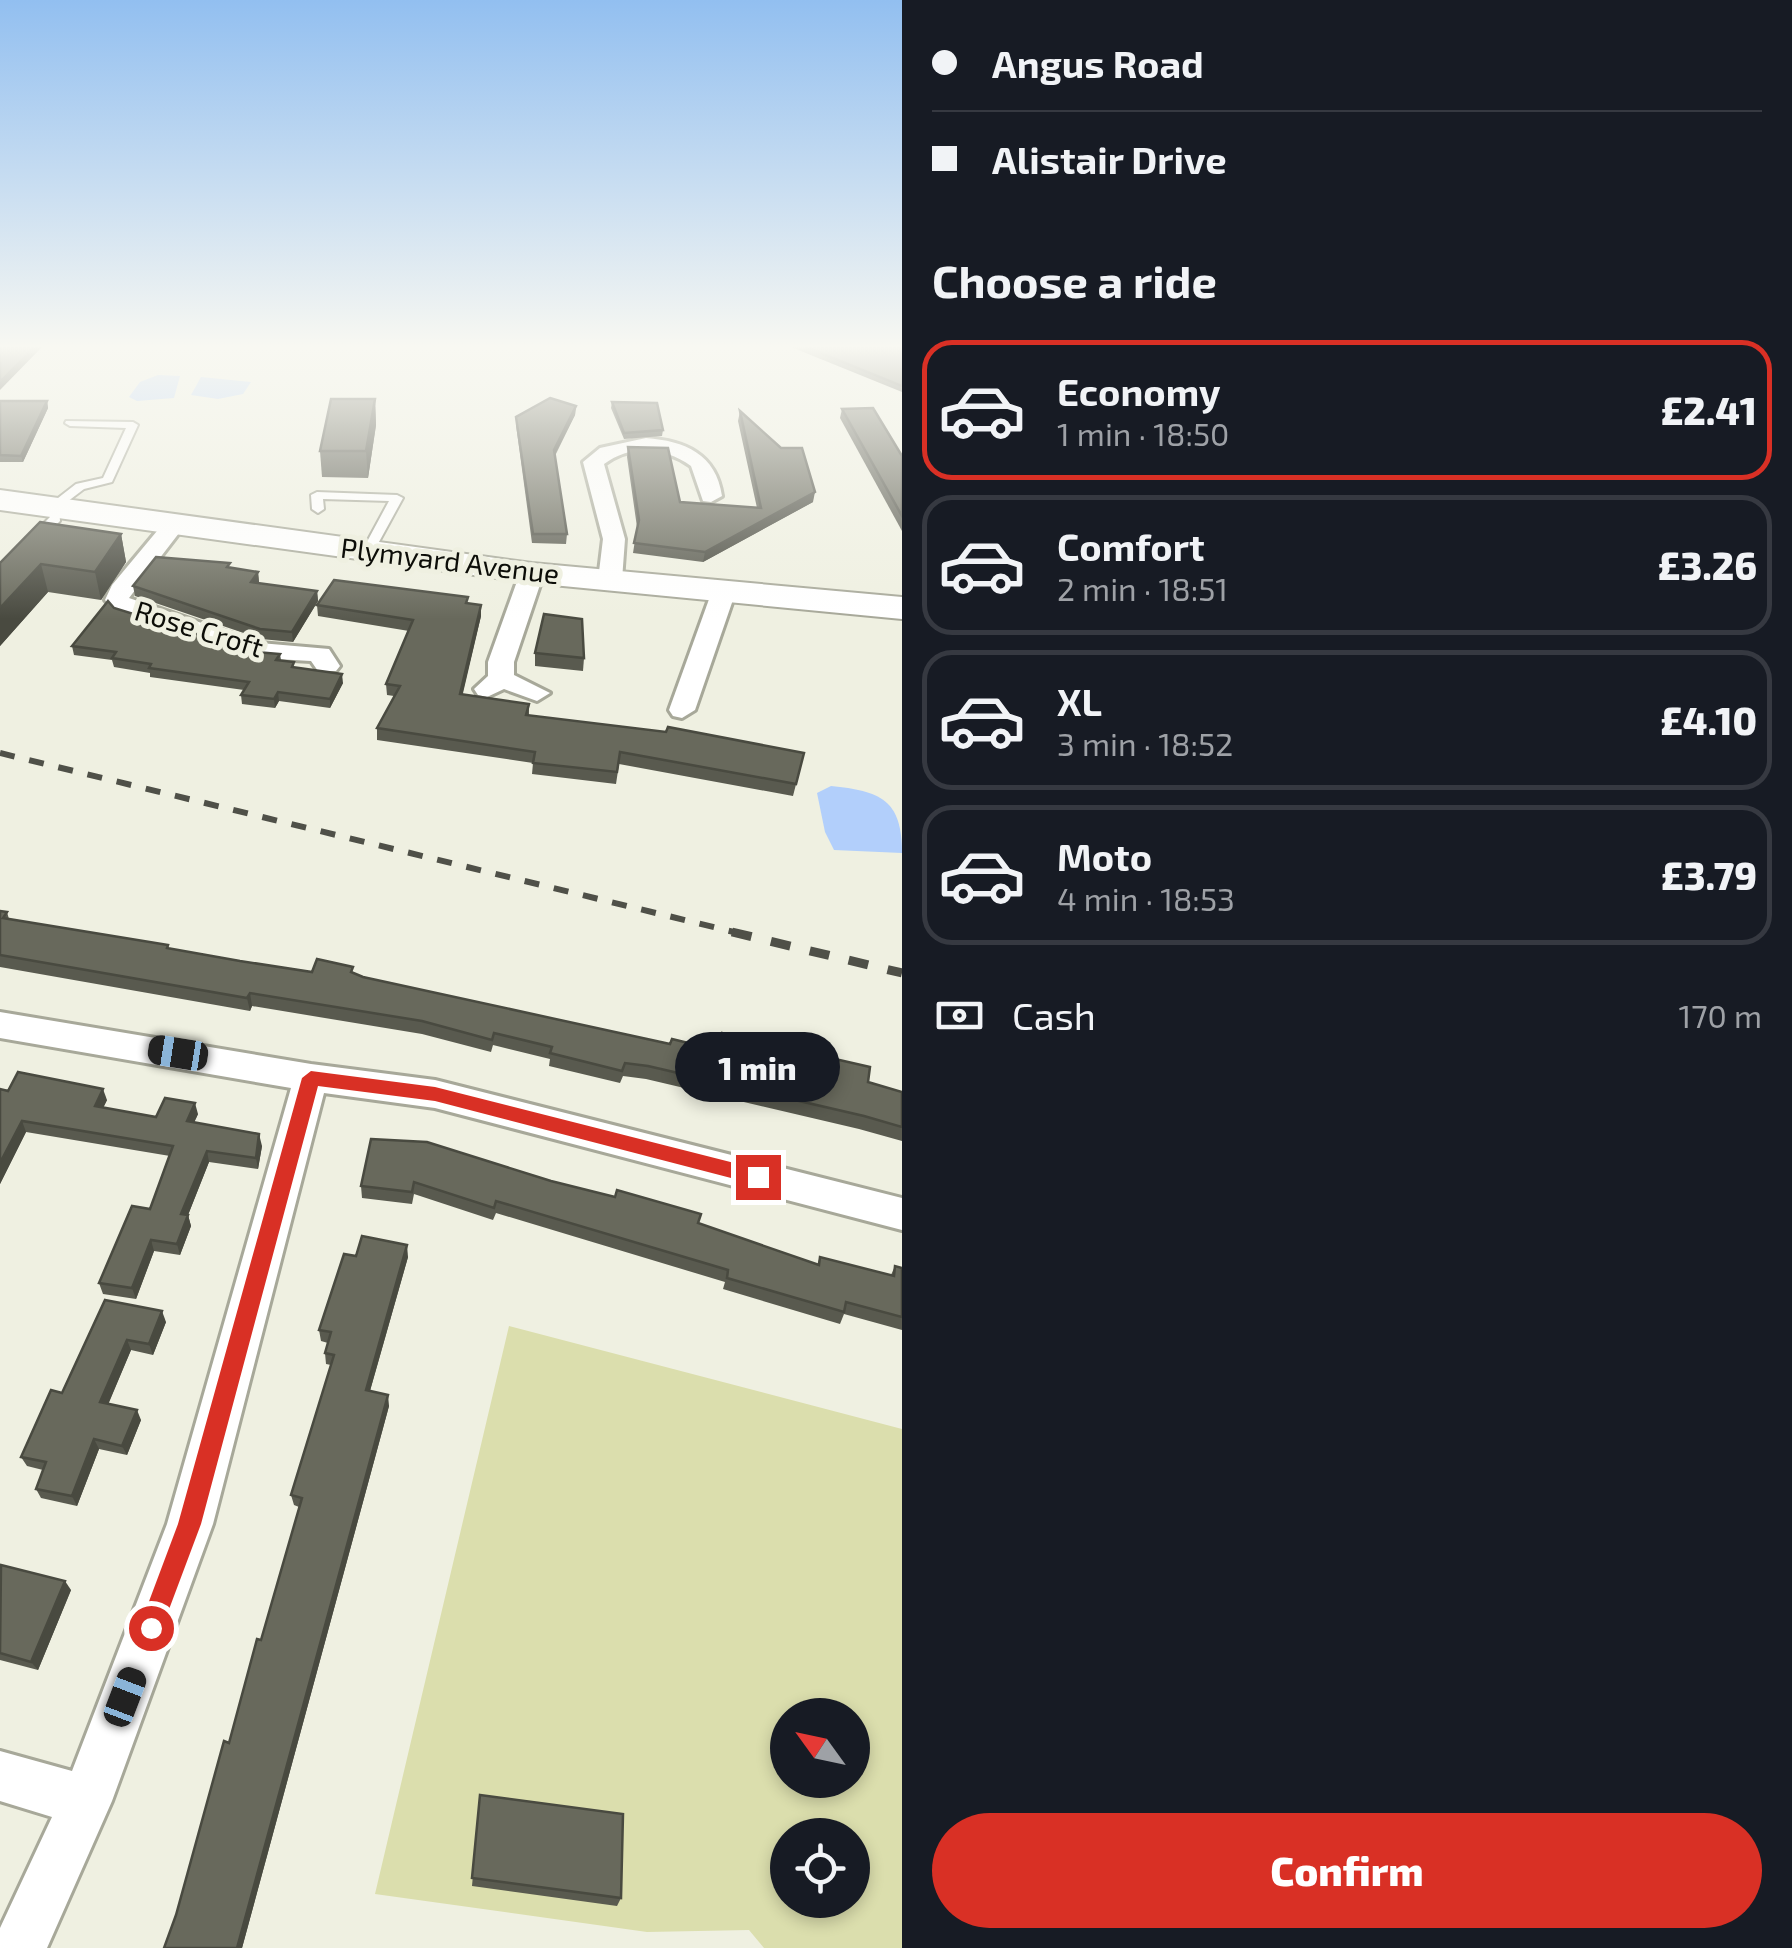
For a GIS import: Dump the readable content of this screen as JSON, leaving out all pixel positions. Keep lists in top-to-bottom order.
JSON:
{
  "streets": {
    "street": ["Plymyard Avenue", "Rose Croft"]
  },
  "crossings": [
    ["Plymyard Avenue", "Rose Croft"]
  ],
  "north": "top left",
  "page": {
    "banner": ["Angus Road", "Alistair Drive"],
    "heading": "Choose a ride",
    "list": [
      {
        "name": "Economy",
        "note": "1 min · 18:50",
        "value": "£2.41"
      },
      {
        "name": "Comfort",
        "note": "2 min · 18:51",
        "value": "£3.26"
      },
      {
        "name": "XL",
        "note": "3 min · 18:52",
        "value": "£4.10"
      },
      {
        "name": "Moto",
        "note": "4 min · 18:53",
        "value": "£3.79"
      }
    ],
    "pay": ["Cash", "170 m"],
    "bubble": "1 min",
    "buttons": "Confirm"
  }
}
